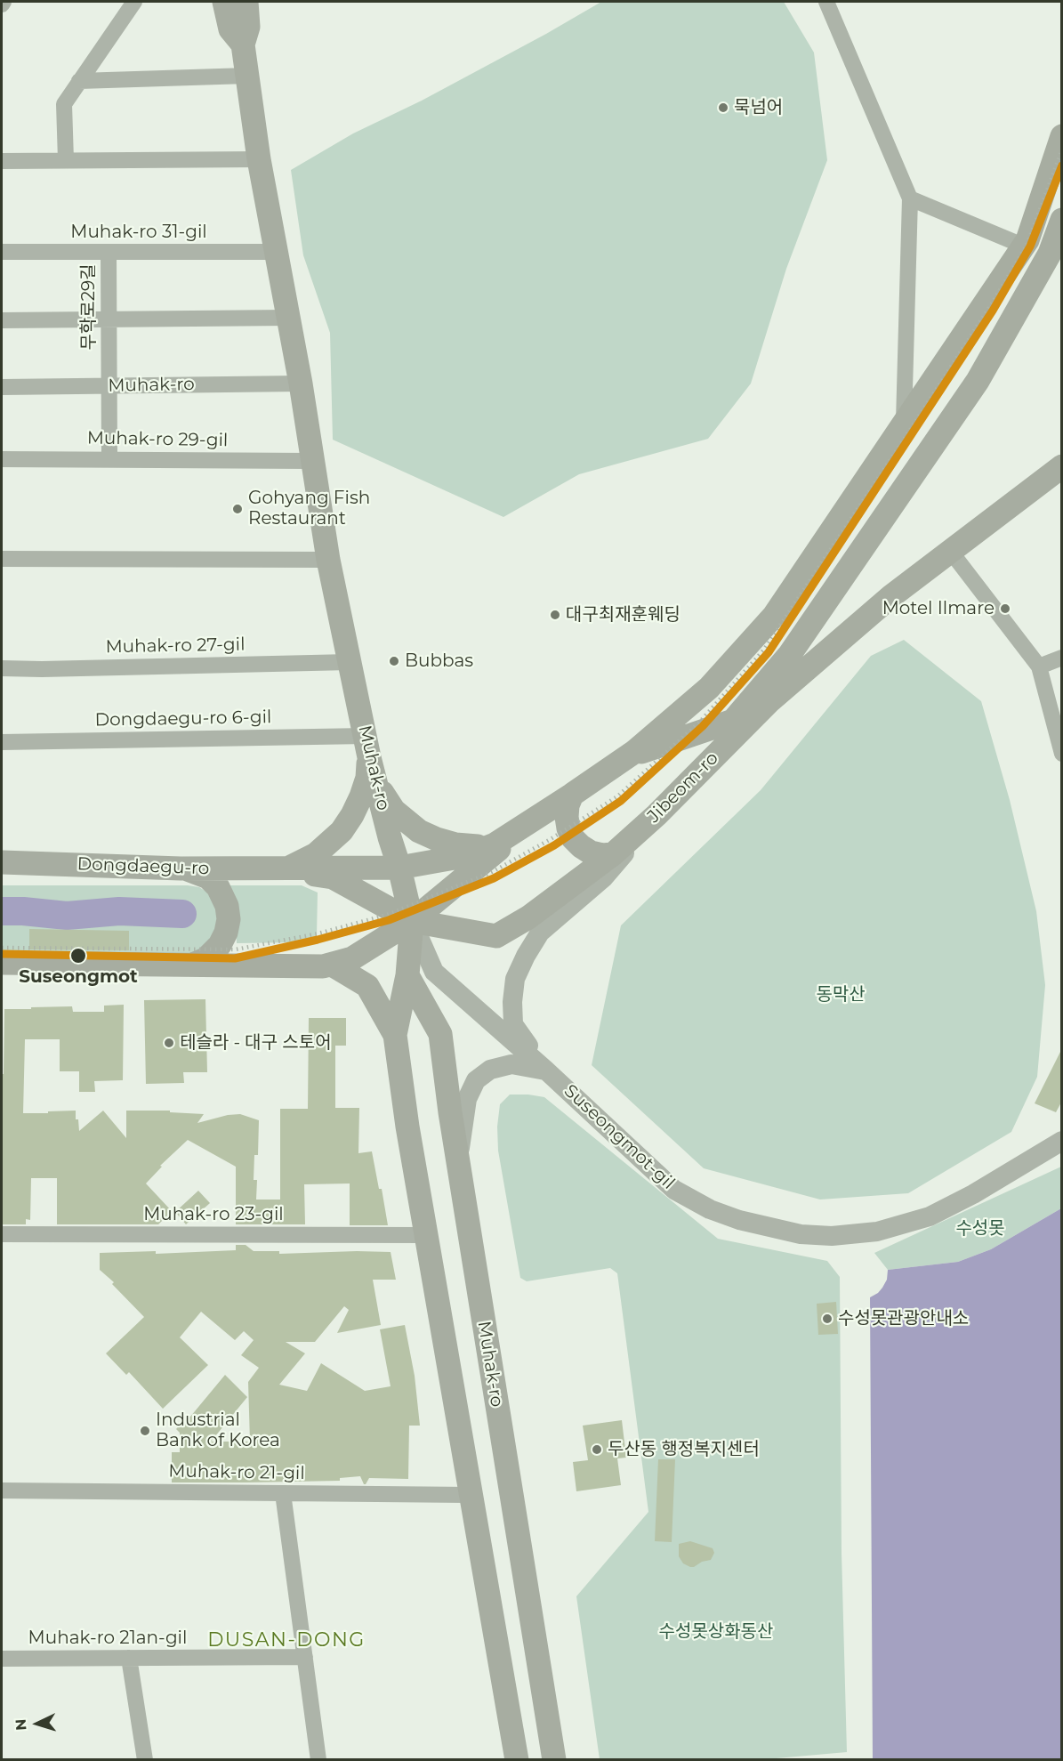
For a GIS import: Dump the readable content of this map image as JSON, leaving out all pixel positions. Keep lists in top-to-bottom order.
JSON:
{
  "streets": {
    "main road": ["Muhak-ro", "Jibeom-ro", "Dongdaegu-ro"],
    "street": [
      "Muhak-ro 31-gil",
      "무학로29길",
      "Muhak-ro 29-gil",
      "Muhak-ro 27-gil",
      "Dongdaegu-ro 6-gil",
      "Suseongmot-gil",
      "Muhak-ro 23-gil",
      "Muhak-ro 21-gil",
      "Muhak-ro 21an-gil"
    ]
  },
  "crossings": [
    ["Muhak-ro 31-gil", "무학로29길"],
    ["Muhak-ro 31-gil", "Muhak-ro"],
    ["무학로29길", "Muhak-ro"],
    ["무학로29길", "Muhak-ro 29-gil"],
    ["Muhak-ro", "Muhak-ro 29-gil"],
    ["Muhak-ro", "Muhak-ro 27-gil"],
    ["Muhak-ro", "Dongdaegu-ro 6-gil"],
    ["Muhak-ro", "Jibeom-ro"],
    ["Muhak-ro", "Suseongmot-gil"],
    ["Muhak-ro", "Muhak-ro 23-gil"],
    ["Muhak-ro", "Muhak-ro 21-gil"],
    ["Jibeom-ro", "Dongdaegu-ro"],
    ["Jibeom-ro", "Suseongmot-gil"]
  ],
  "districts": ["DUSAN-DONG"],
  "parks": ["동막산", "수성못", "수성못상화동산"],
  "places": [
    "묵넘어",
    "Gohyang Fish Restaurant",
    "Motel Ilmare",
    "대구최재훈웨딩",
    "Bubbas",
    "Suseongmot",
    "테슬라 - 대구 스토어",
    "수성못관광안내소",
    "Industrial Bank of Korea",
    "두산동 행정복지센터"
  ],
  "north": "left"
}
